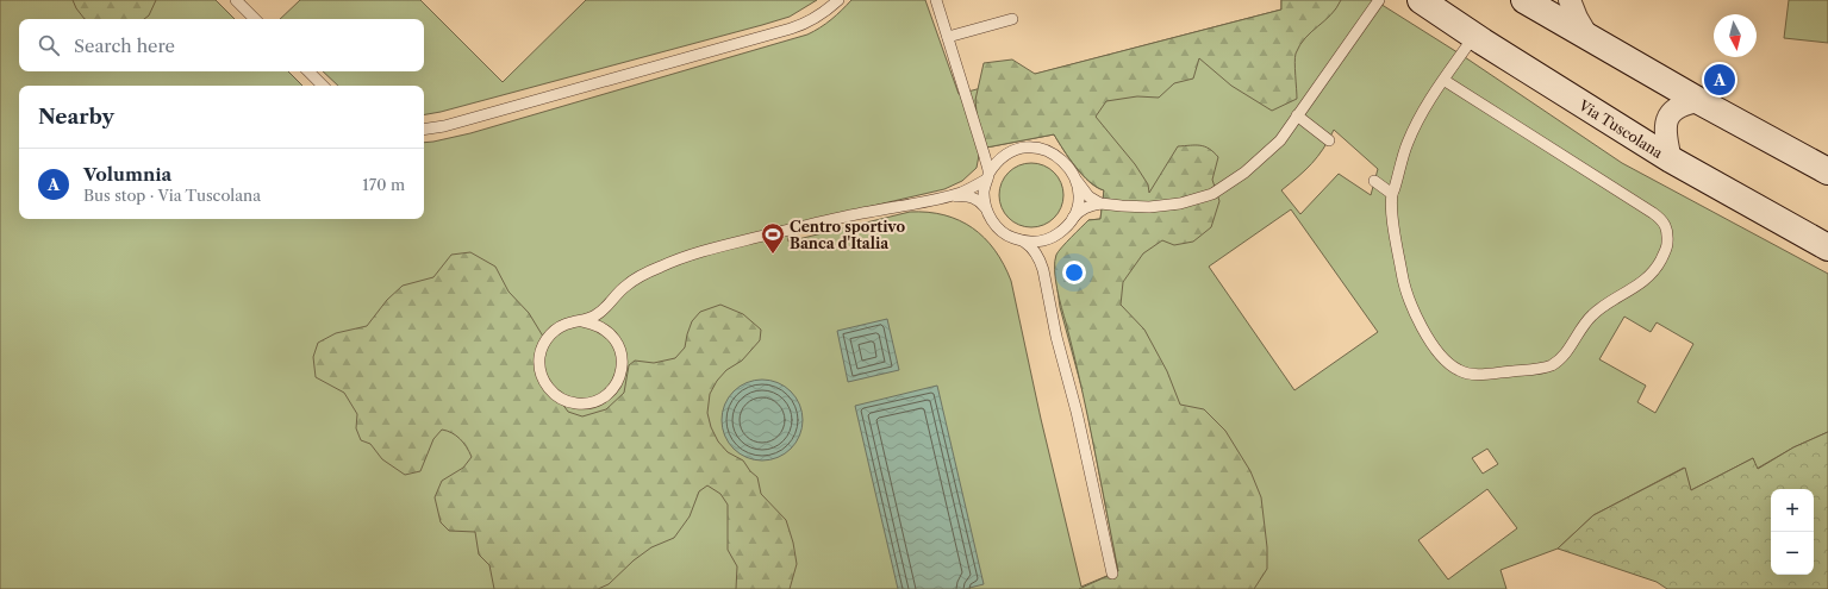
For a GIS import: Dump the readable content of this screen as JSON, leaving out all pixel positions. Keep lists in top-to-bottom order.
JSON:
{
  "streets": {
    "main road": ["Via Tuscolana"]
  },
  "places": {
    "sports": ["Centro sportivo Banca d'Italia"]
  },
  "north": "bottom",
  "page": {
    "search": "Search here",
    "pins": "A",
    "heading": "Nearby",
    "list": [
      {
        "mark": "A",
        "name": "Volumnia",
        "note": "Bus stop · Via Tuscolana",
        "value": "170 m"
      }
    ],
    "map_buttons": ["+", "−"]
  }
}
